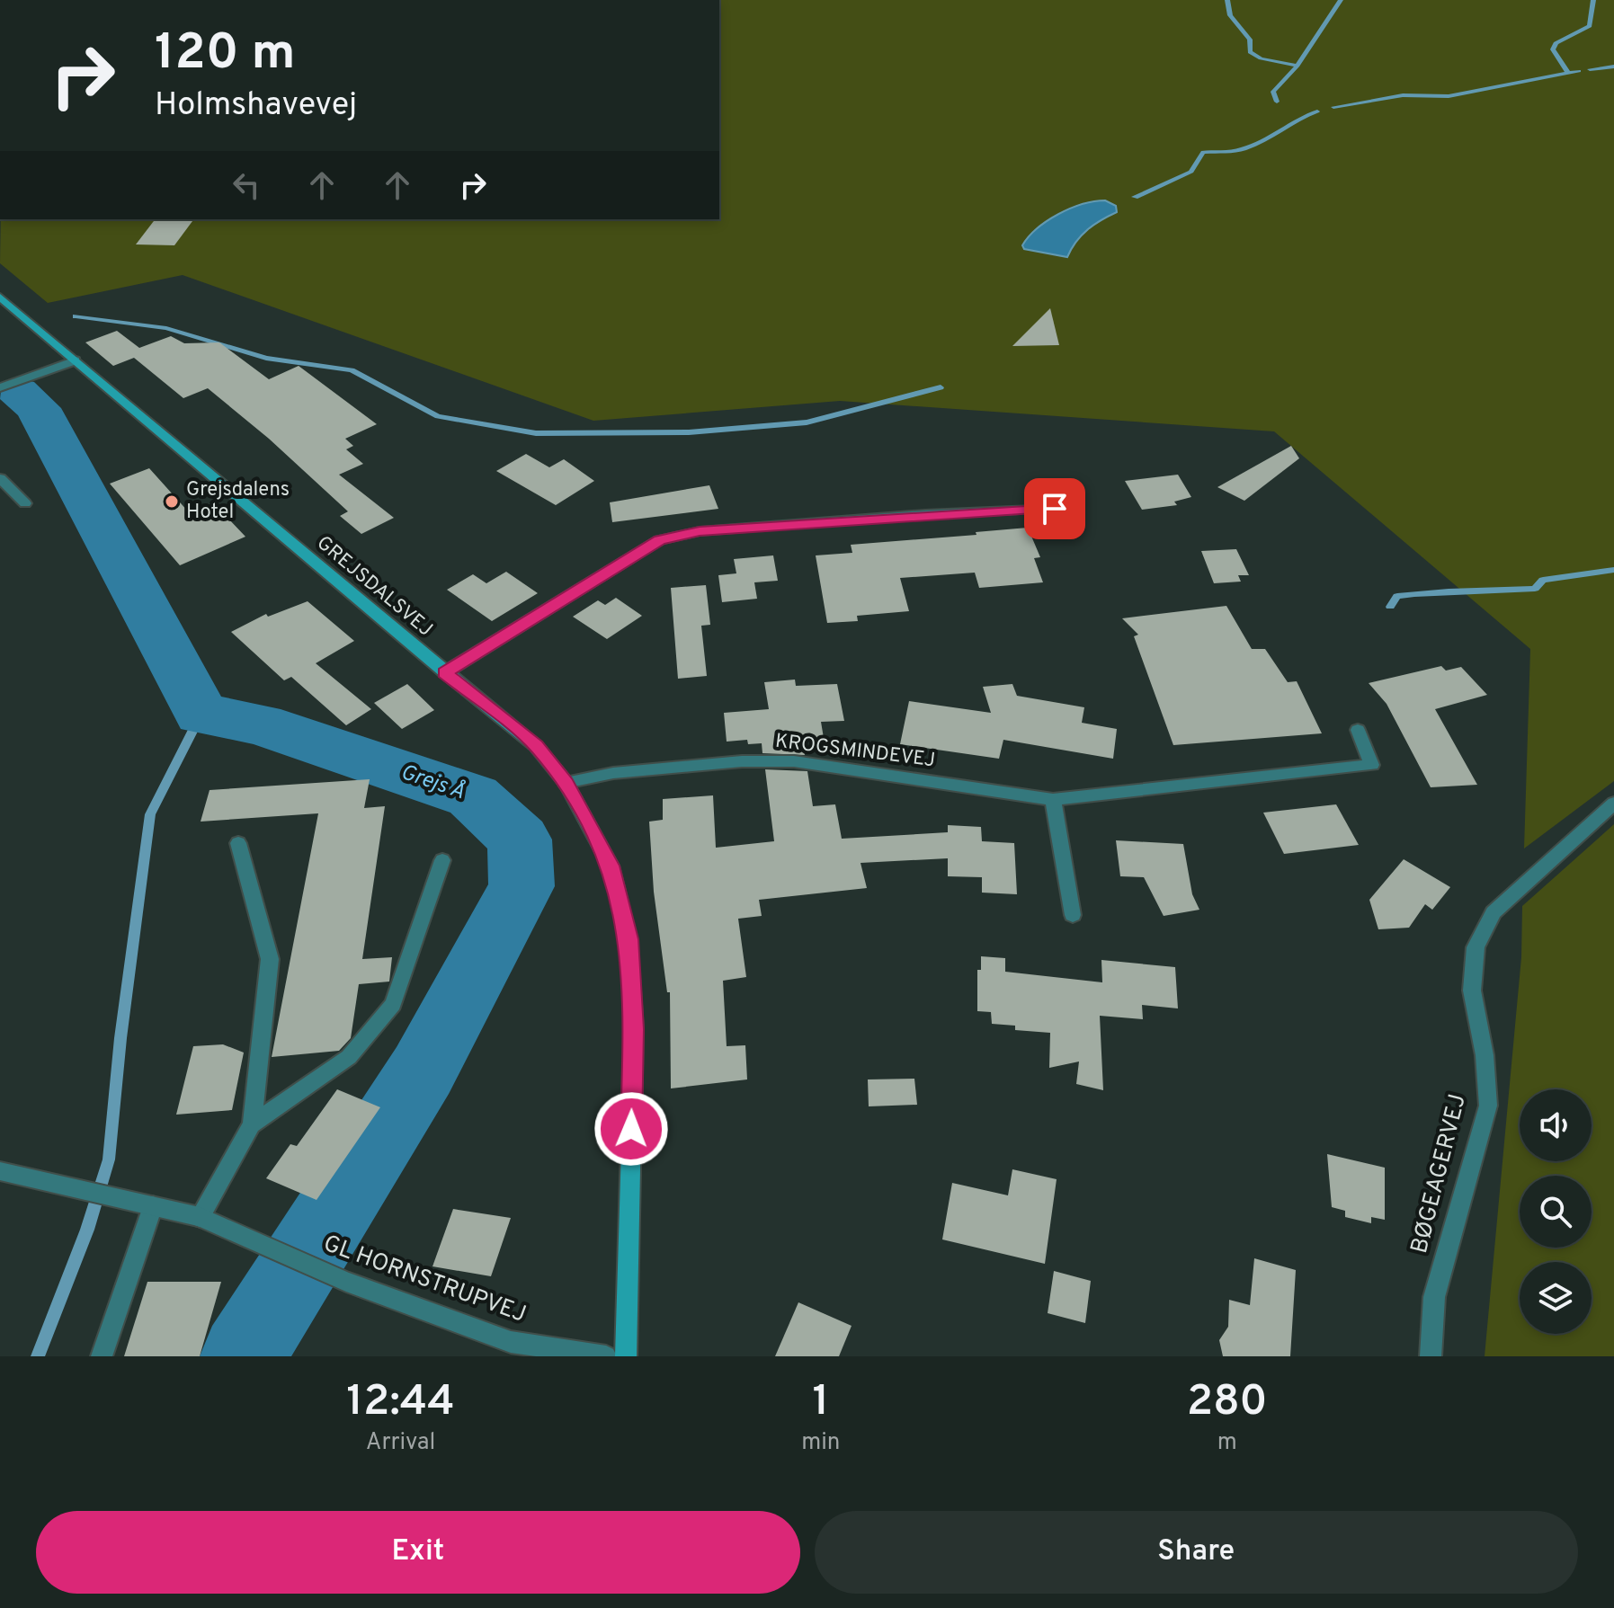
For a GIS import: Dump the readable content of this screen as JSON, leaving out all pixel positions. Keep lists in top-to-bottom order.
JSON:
{
  "streets": {
    "street": [
      "GREJSDALSVEJ",
      "KROGSMINDEVEJ",
      "BØGEAGERVEJ",
      "GL HORNSTRUPVEJ"
    ]
  },
  "crossings": [
    ["GREJSDALSVEJ", "KROGSMINDEVEJ"]
  ],
  "water": ["Grejs Å"],
  "places": ["Grejsdalens Hotel"],
  "page": {
    "turn": ["120 m", "Holmshavevej"],
    "eta": [
      "12:44",
      "Arrival",
      "1",
      "min",
      "280",
      "m"
    ],
    "buttons": ["Exit", "Share"]
  }
}
